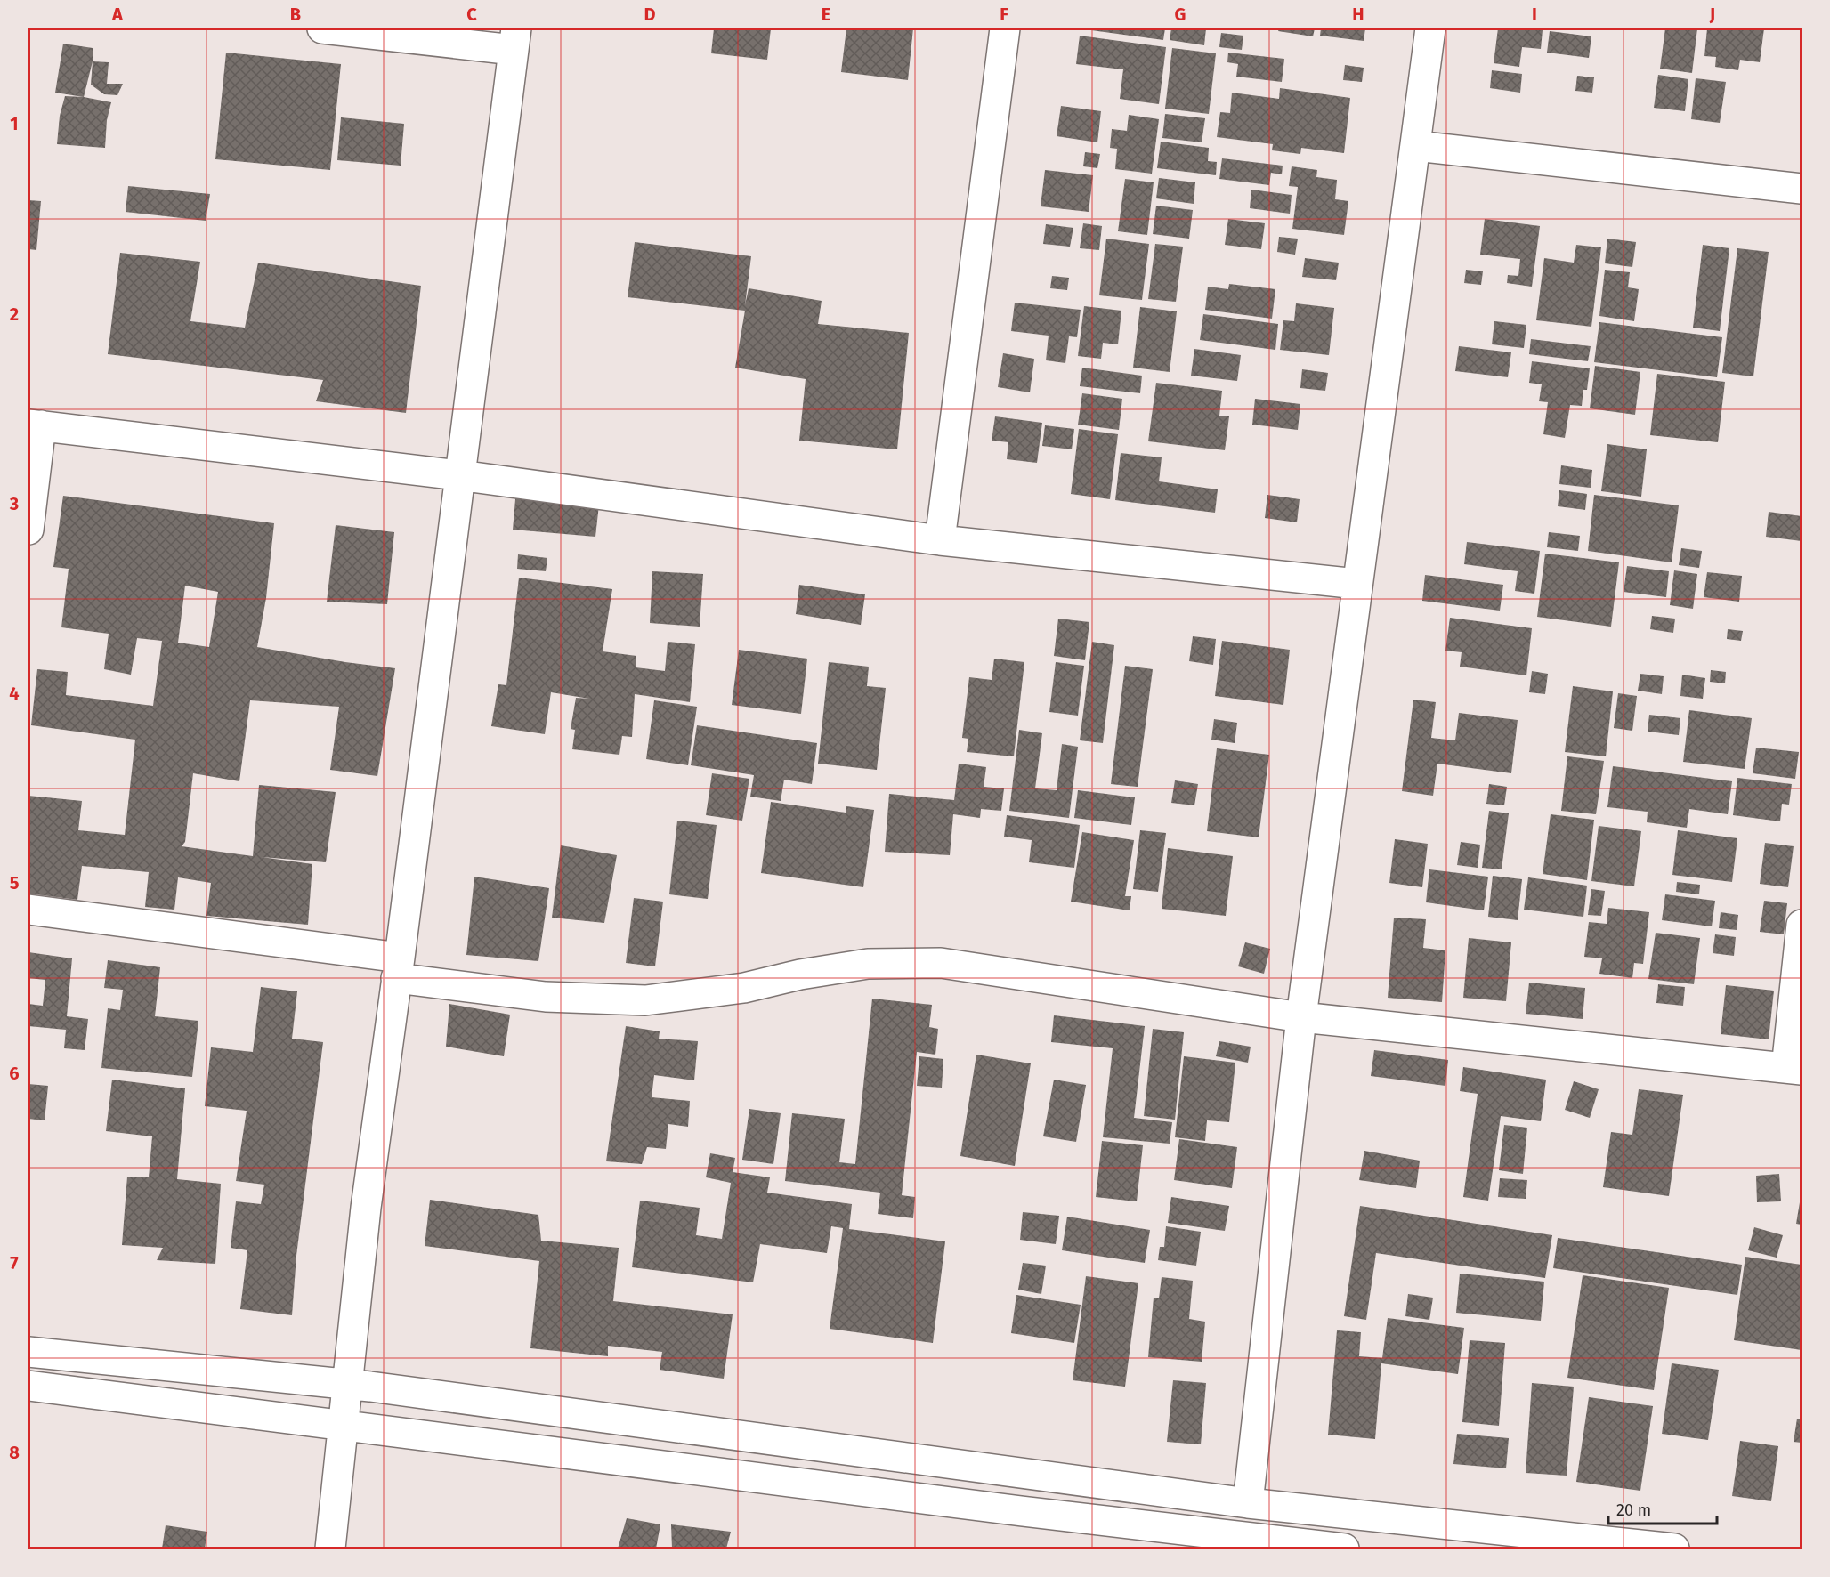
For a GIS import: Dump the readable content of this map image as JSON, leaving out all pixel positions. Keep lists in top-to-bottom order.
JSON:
{
  "scale_bar": "20 m",
  "grid": {
    "columns": [
      "A",
      "B",
      "C",
      "D",
      "E",
      "F",
      "G",
      "H",
      "I",
      "J"
    ],
    "rows": [
      "1",
      "2",
      "3",
      "4",
      "5",
      "6",
      "7",
      "8"
    ]
  }
}
